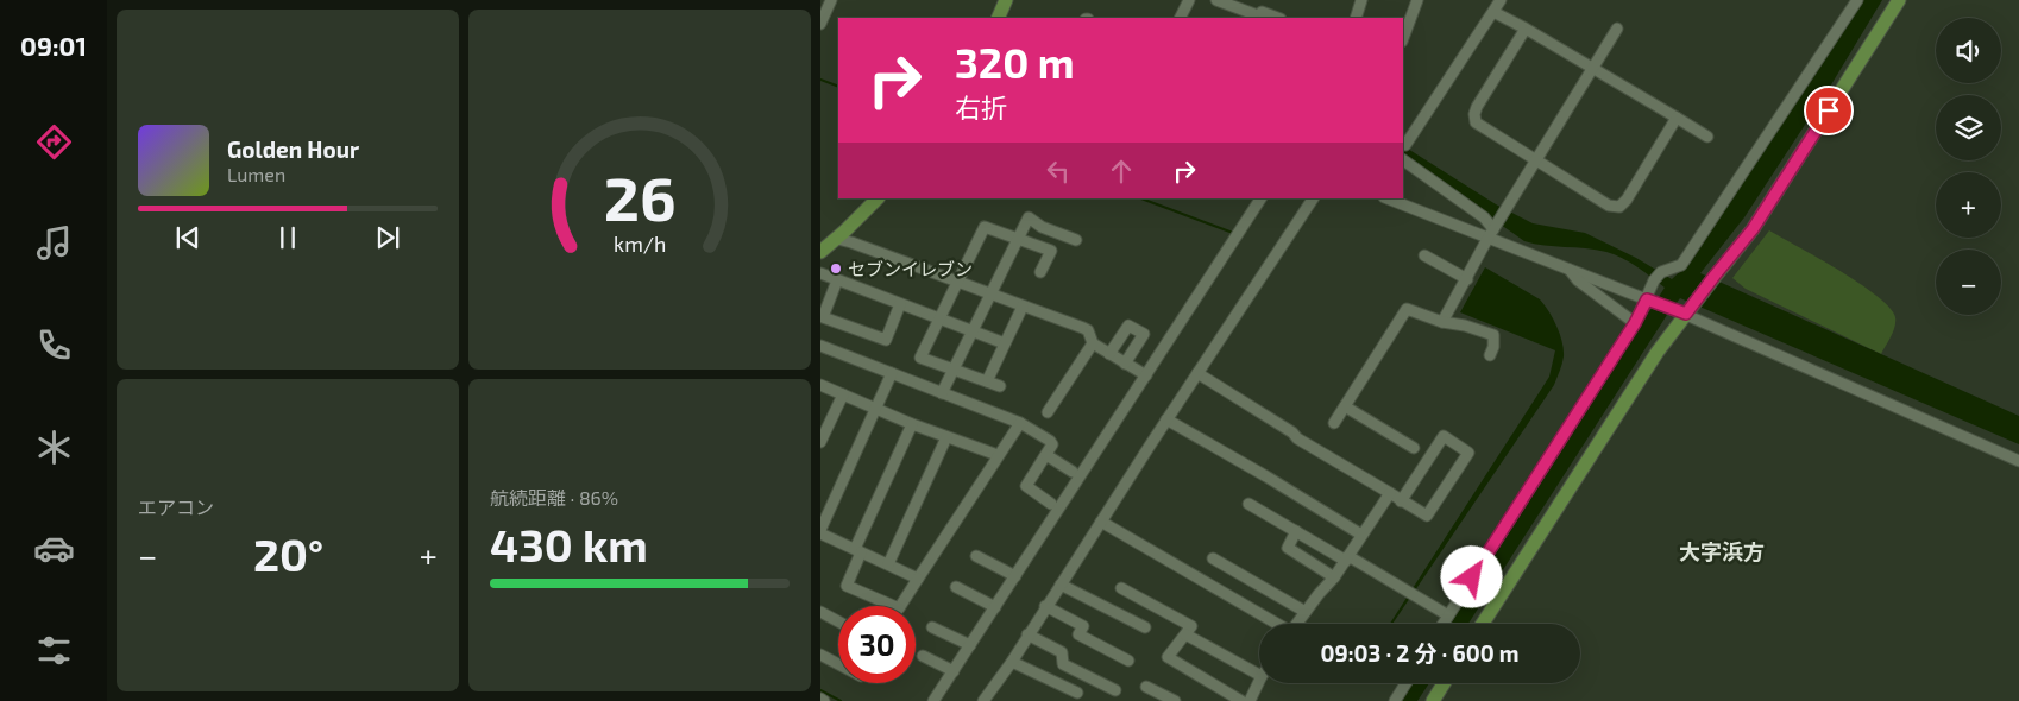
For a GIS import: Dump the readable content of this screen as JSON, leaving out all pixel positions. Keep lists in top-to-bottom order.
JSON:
{
  "districts": ["大字浜方"],
  "places": ["セブンイレブン"],
  "page": {
    "tabs": "09:01",
    "map_buttons": ["+", "−"],
    "turn": ["320 m", "右折"],
    "song": ["Golden Hour", "Lumen"],
    "tile": [
      "エアコン",
      ["航続距離 · 86%", "430 km"]
    ],
    "heat": ["−", "20°", "+"],
    "limit": "30",
    "trip": "09:03 · 2 分 · 600 m",
    "gauge": ["26", "km/h"]
  }
}
